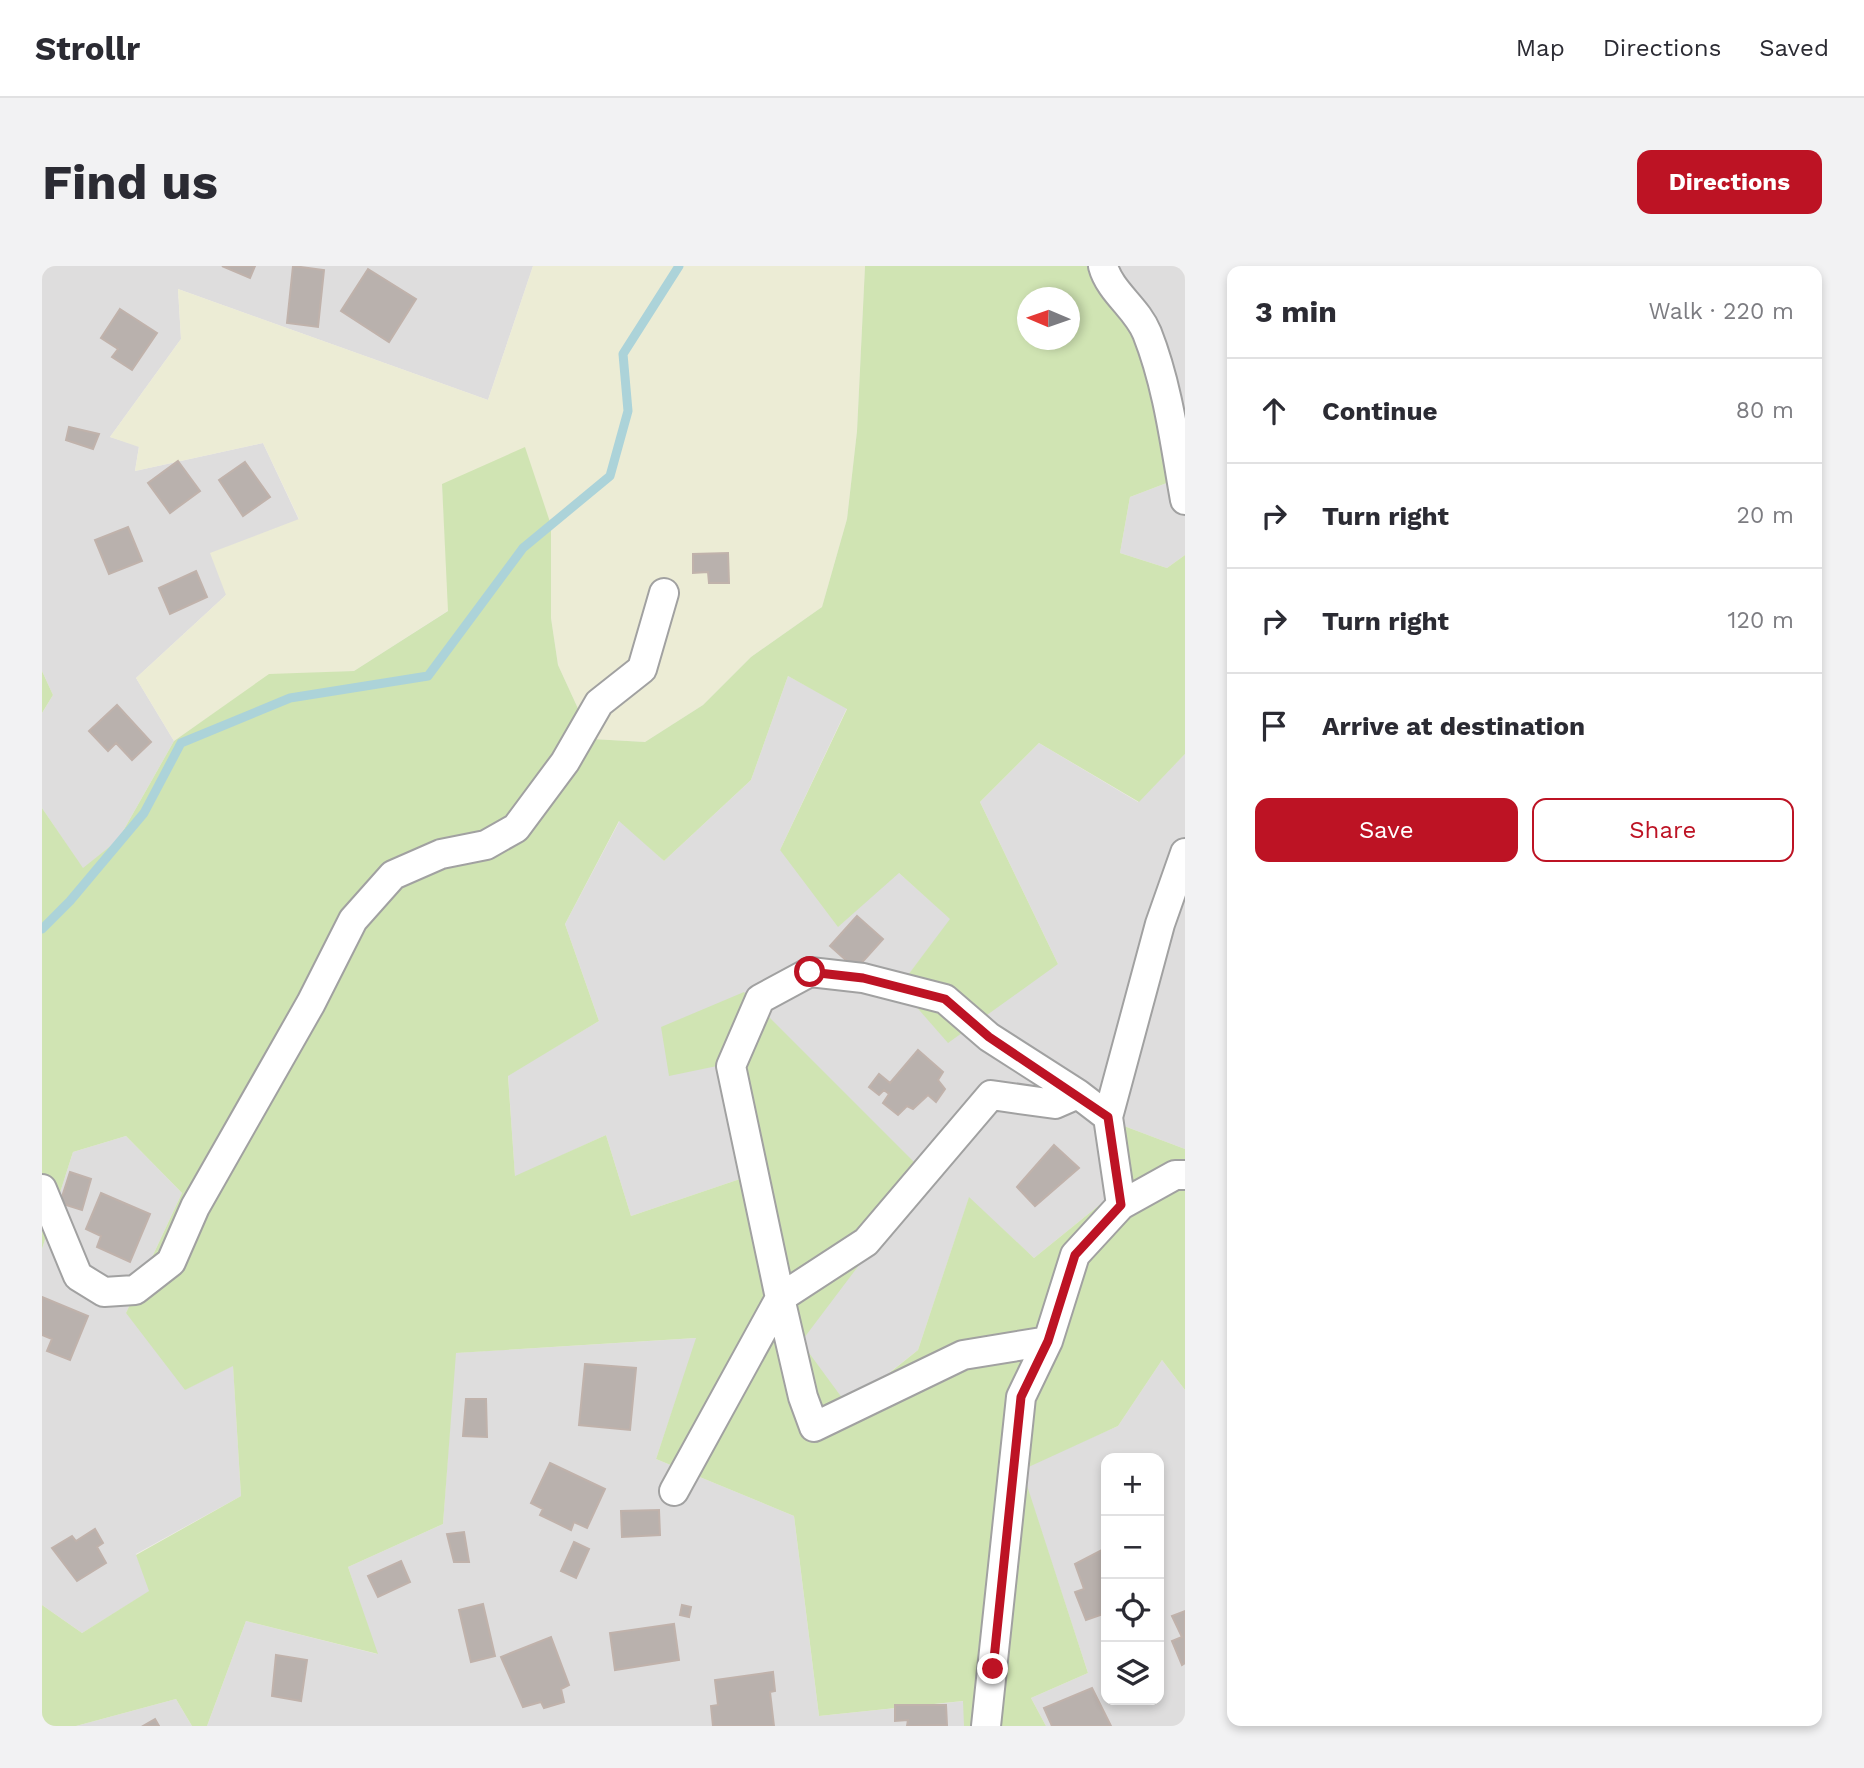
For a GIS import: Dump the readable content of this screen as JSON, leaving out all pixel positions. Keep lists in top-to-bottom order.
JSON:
{
  "north": "left",
  "page": {
    "header": "Strollr",
    "nav": ["Map", "Directions", "Saved"],
    "buttons": [
      "Directions",
      ["Save", "Share"]
    ],
    "title": "Find us",
    "heading": ["3 min", "Walk · 220 m"],
    "list": [
      ["Continue", "80 m"],
      ["Turn right", "20 m"],
      ["Turn right", "120 m"],
      "Arrive at destination"
    ],
    "map_buttons": ["+", "−"]
  }
}
